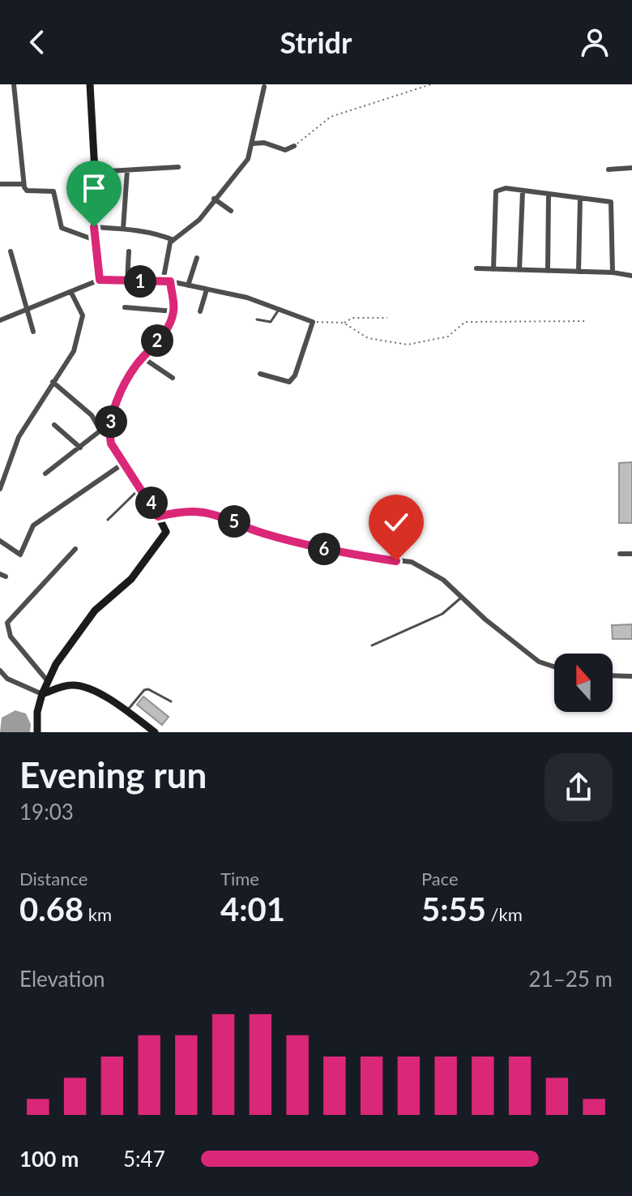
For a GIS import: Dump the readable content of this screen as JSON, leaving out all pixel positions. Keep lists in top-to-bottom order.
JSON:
{
  "north": "top",
  "page": {
    "header": "Stridr",
    "pins": [
      "1",
      "2",
      "3",
      "4",
      "5",
      "6"
    ],
    "heading": ["Evening run", "19:03"],
    "stats": [
      ["Distance", "0.68 km"],
      ["Time", "4:01"],
      ["Pace", "5:55 /km"]
    ],
    "chart": ["Elevation", "21–25 m"],
    "list": [
      {
        "name": "100 m",
        "note": "5:47"
      }
    ]
  }
}
